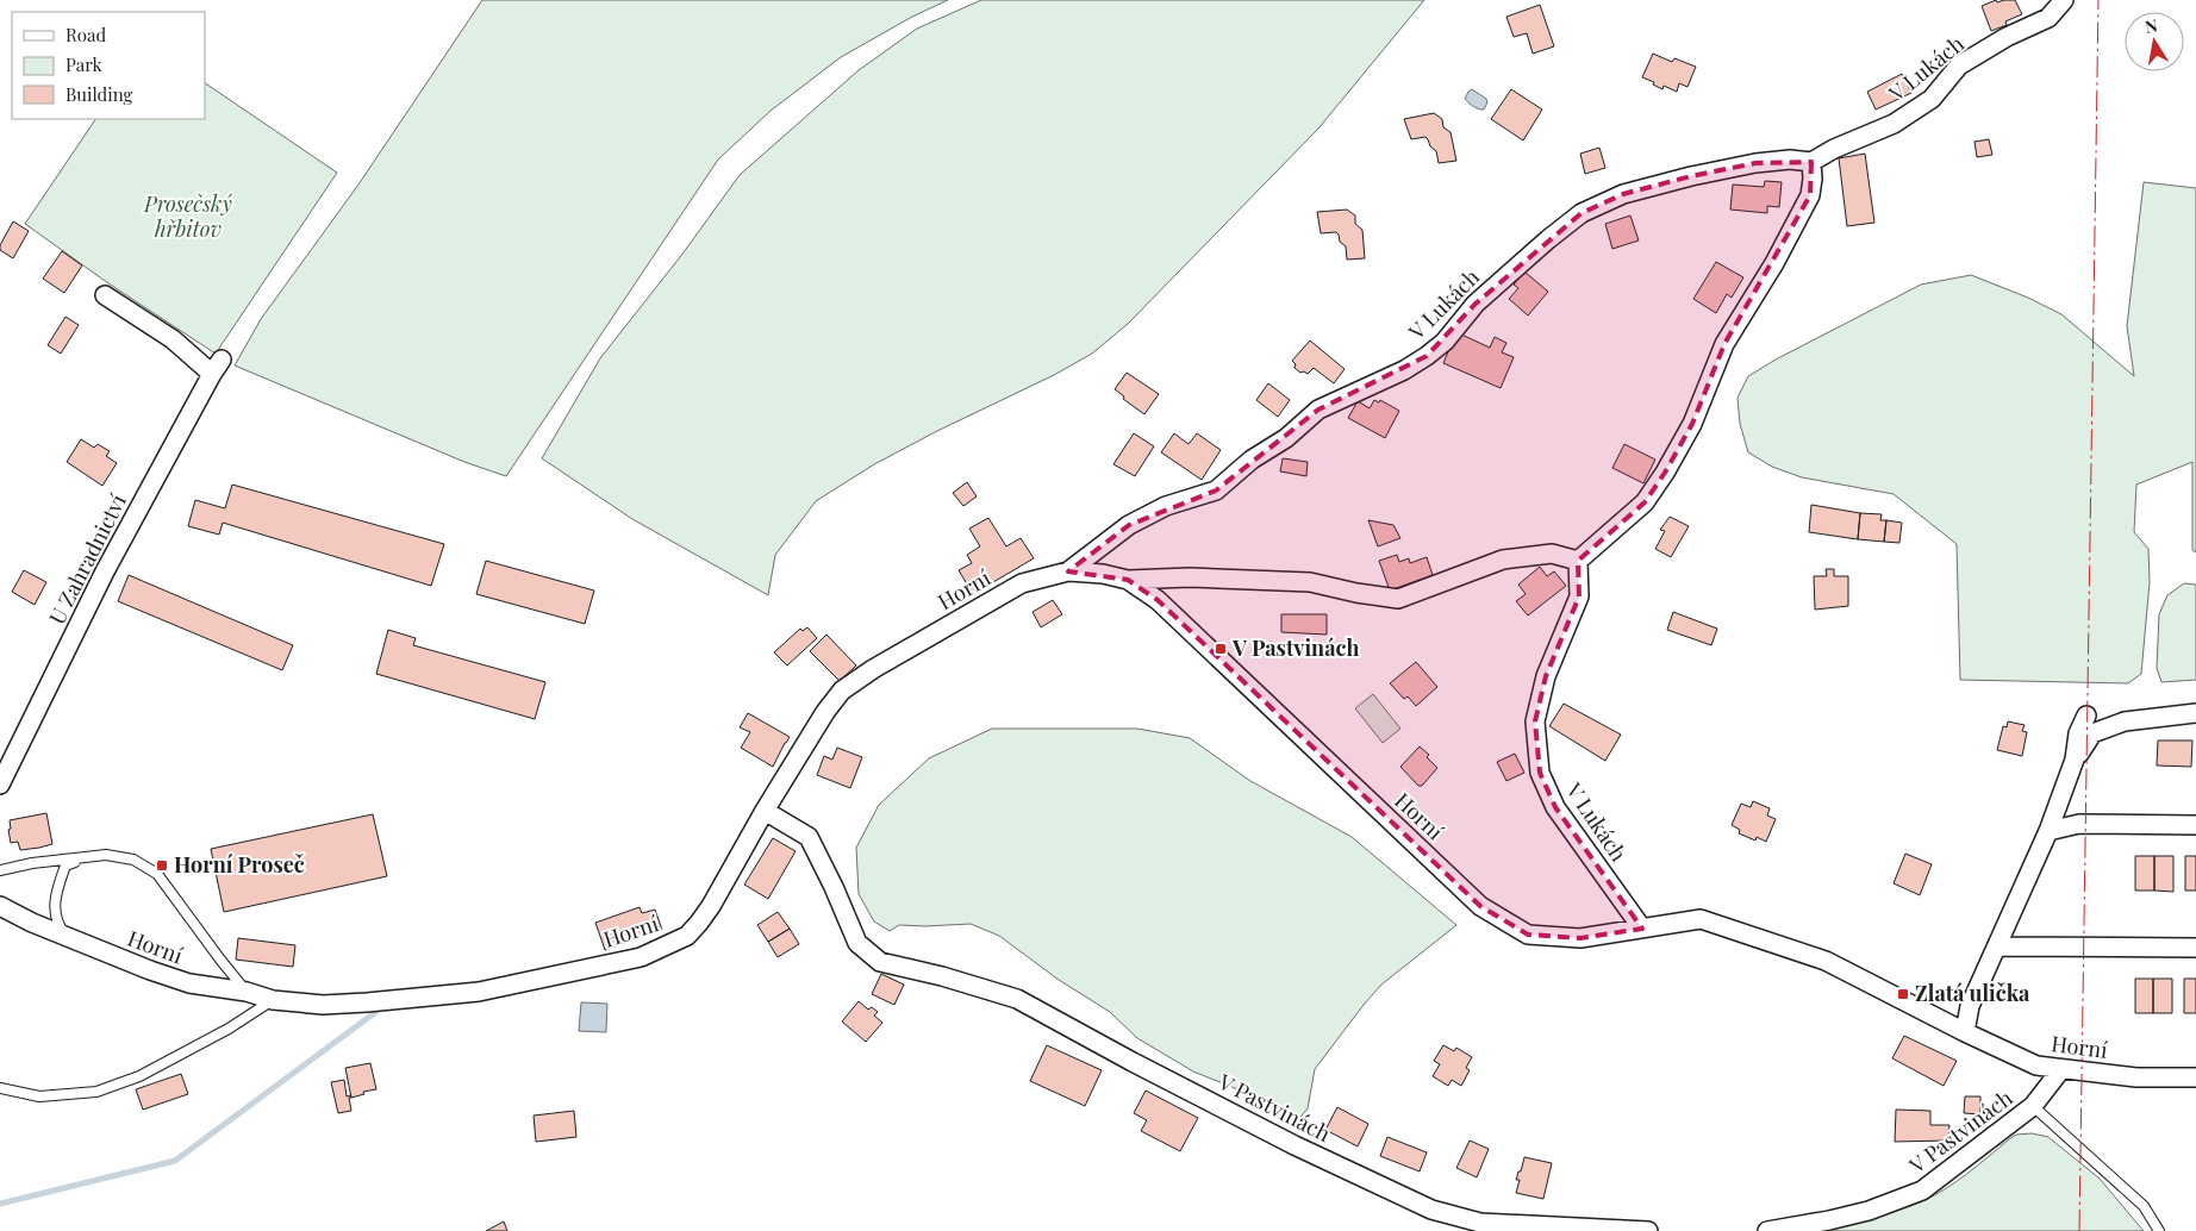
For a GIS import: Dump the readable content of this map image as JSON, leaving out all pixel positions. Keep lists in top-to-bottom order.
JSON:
{
  "streets": {
    "street": [
      "V Lukách",
      "U Zahradnictví",
      "Horní",
      "V Pastvinách"
    ]
  },
  "crossings": [
    ["V Lukách", "Horní"],
    ["Horní", "V Pastvinách"]
  ],
  "parks": ["Prosečský hřbitov"],
  "places": {
    "transit": ["V Pastvinách", "Horní Proseč", "Zlatá ulička"]
  },
  "legend": ["Road", "Park", "Building"],
  "north": "top"
}
